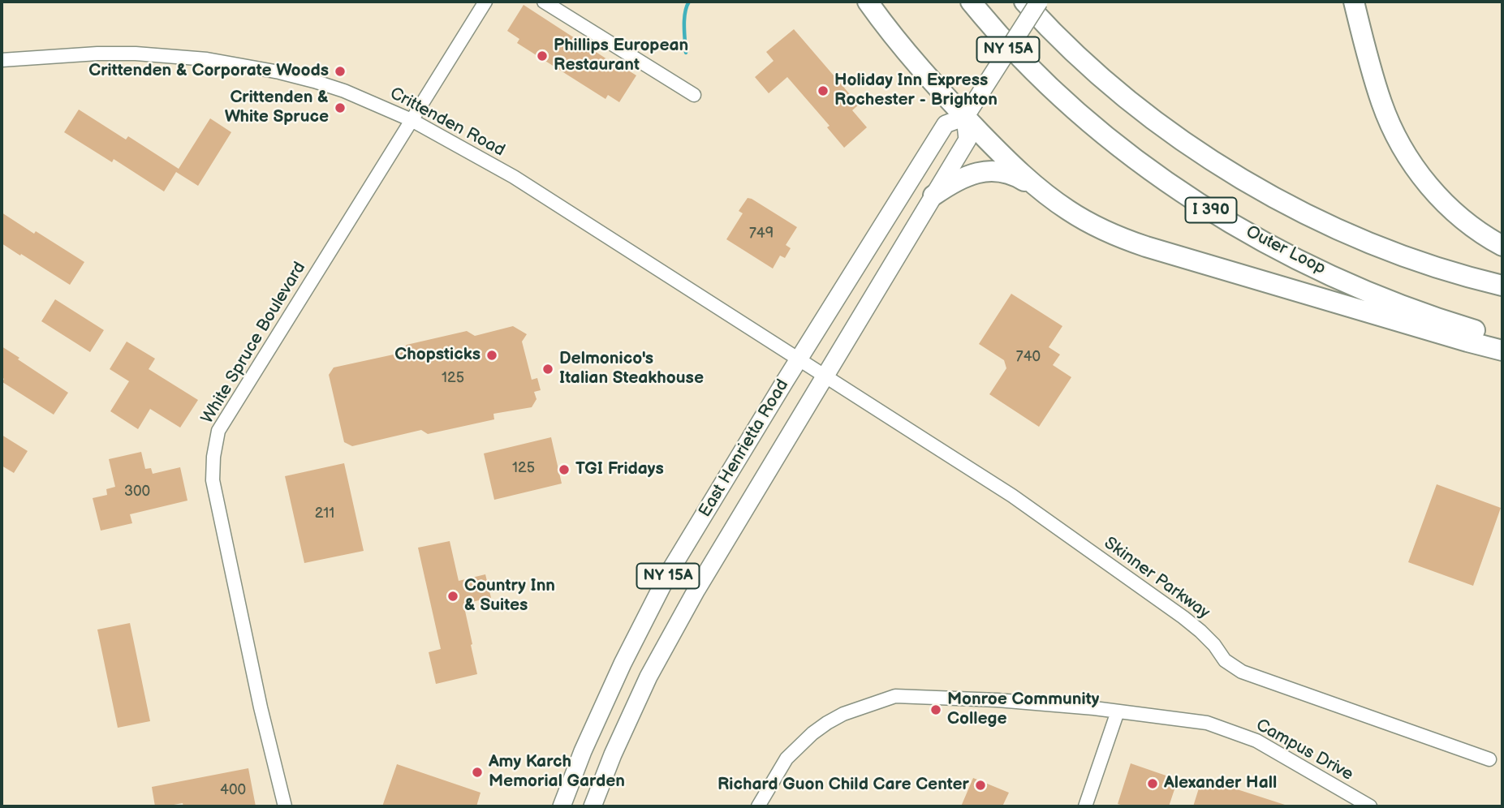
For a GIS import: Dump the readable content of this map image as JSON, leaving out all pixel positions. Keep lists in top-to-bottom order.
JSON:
{
  "streets": {
    "highway": ["I 390", "Outer Loop"],
    "main road": ["NY 15A", "East Henrietta Road"],
    "street": [
      "Crittenden Road",
      "White Spruce Boulevard",
      "Skinner Parkway",
      "Campus Drive"
    ]
  },
  "crossings": [
    ["Crittenden Road", "White Spruce Boulevard"],
    ["Crittenden Road", "East Henrietta Road"],
    ["Crittenden Road", "Skinner Parkway"],
    ["East Henrietta Road", "Skinner Parkway"]
  ],
  "places": [
    "Phillips European Restaurant",
    "Crittenden & Corporate Woods",
    "Holiday Inn Express Rochester - Brighton",
    "Crittenden & White Spruce",
    "Chopsticks",
    "Delmonico's Italian Steakhouse",
    "TGI Fridays",
    "Country Inn & Suites",
    "Monroe Community College",
    "Amy Karch Memorial Garden",
    "Alexander Hall",
    "Richard Guon Child Care Center"
  ],
  "house_numbers": [
    "749",
    "740",
    "125",
    "125",
    "300",
    "211",
    "400"
  ]
}
